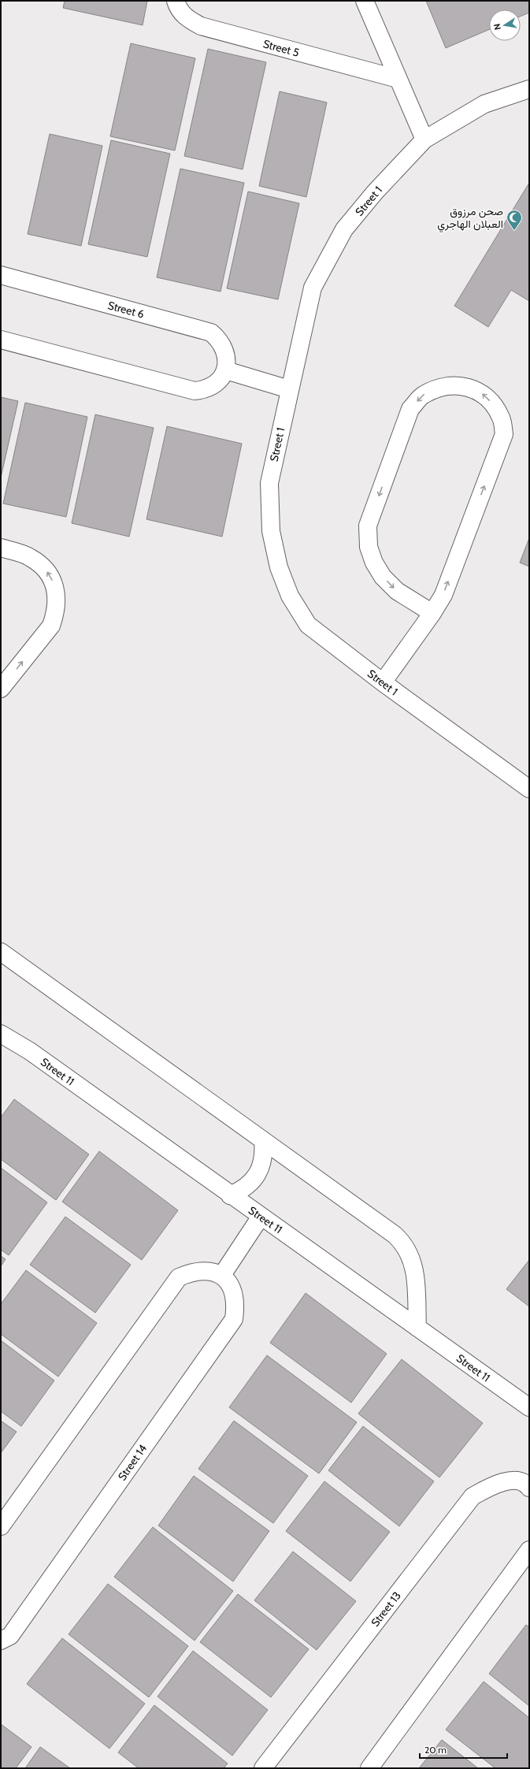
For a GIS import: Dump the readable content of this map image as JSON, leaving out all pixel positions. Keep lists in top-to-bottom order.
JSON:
{
  "streets": {
    "street": [
      "Street 5",
      "Street 1",
      "Street 6",
      "Street 11",
      "Street 14",
      "Street 13"
    ]
  },
  "places": {
    "mosque": ["صحن مرزوق العبلان الهاجري"]
  },
  "scale_bar": "20 m",
  "north": "left"
}
